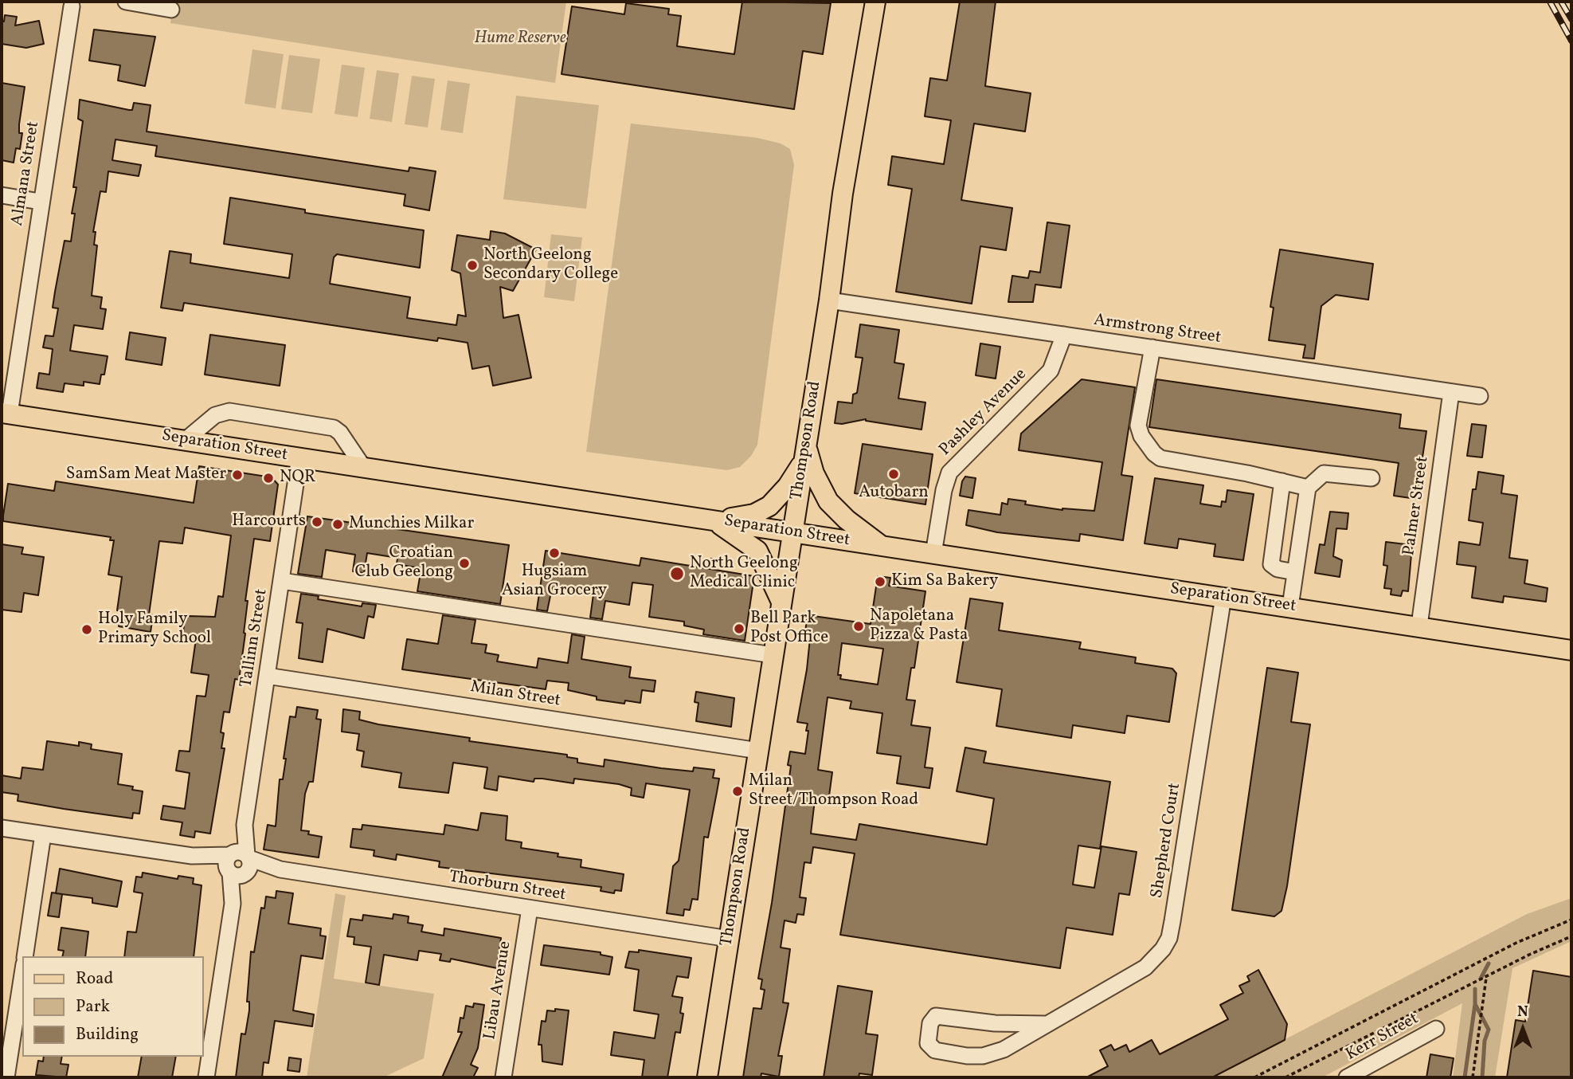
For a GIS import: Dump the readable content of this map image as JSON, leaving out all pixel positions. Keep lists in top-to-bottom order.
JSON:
{
  "streets": {
    "main road": ["Thompson Road", "Separation Street"],
    "street": [
      "Almana Street",
      "Armstrong Street",
      "Pashley Avenue",
      "Palmer Street",
      "Tallinn Street",
      "Milan Street",
      "Shepherd Court",
      "Thorburn Street",
      "Libau Avenue",
      "Kerr Street"
    ]
  },
  "crossings": [
    ["Almana Street", "Separation Street"],
    ["Armstrong Street", "Pashley Avenue"],
    ["Armstrong Street", "Thompson Road"],
    ["Armstrong Street", "Palmer Street"],
    ["Pashley Avenue", "Separation Street"],
    ["Thompson Road", "Separation Street"],
    ["Thompson Road", "Milan Street"],
    ["Thompson Road", "Thorburn Street"],
    ["Separation Street", "Palmer Street"],
    ["Separation Street", "Tallinn Street"],
    ["Separation Street", "Shepherd Court"],
    ["Tallinn Street", "Milan Street"],
    ["Tallinn Street", "Thorburn Street"],
    ["Thorburn Street", "Libau Avenue"]
  ],
  "parks": ["Hume Reserve"],
  "places": [
    "North Geelong Secondary College",
    "Autobarn",
    "SamSam Meat Master",
    "NQR",
    "Harcourts",
    "Munchies Milkar",
    "Hugsiam Asian Grocery",
    "Croatian Club Geelong",
    "North Geelong Medical Clinic",
    "Kim Sa Bakery",
    "Napoletana Pizza & Pasta",
    "Bell Park Post Office",
    "Holy Family Primary School",
    "Milan Street/Thompson Road"
  ],
  "legend": ["Road", "Park", "Building"],
  "north": "top"
}
